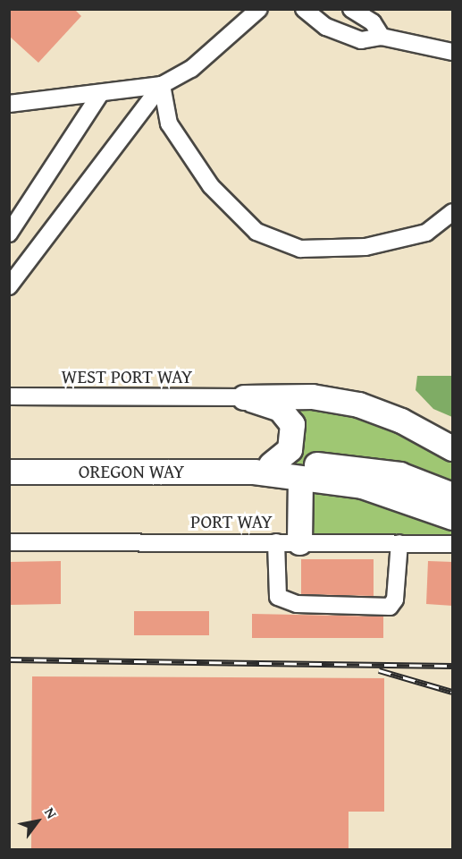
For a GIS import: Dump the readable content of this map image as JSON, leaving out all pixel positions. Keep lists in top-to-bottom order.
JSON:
{
  "streets": {
    "highway": ["OREGON WAY"],
    "street": ["WEST PORT WAY", "PORT WAY"]
  },
  "north": "top right"
}
